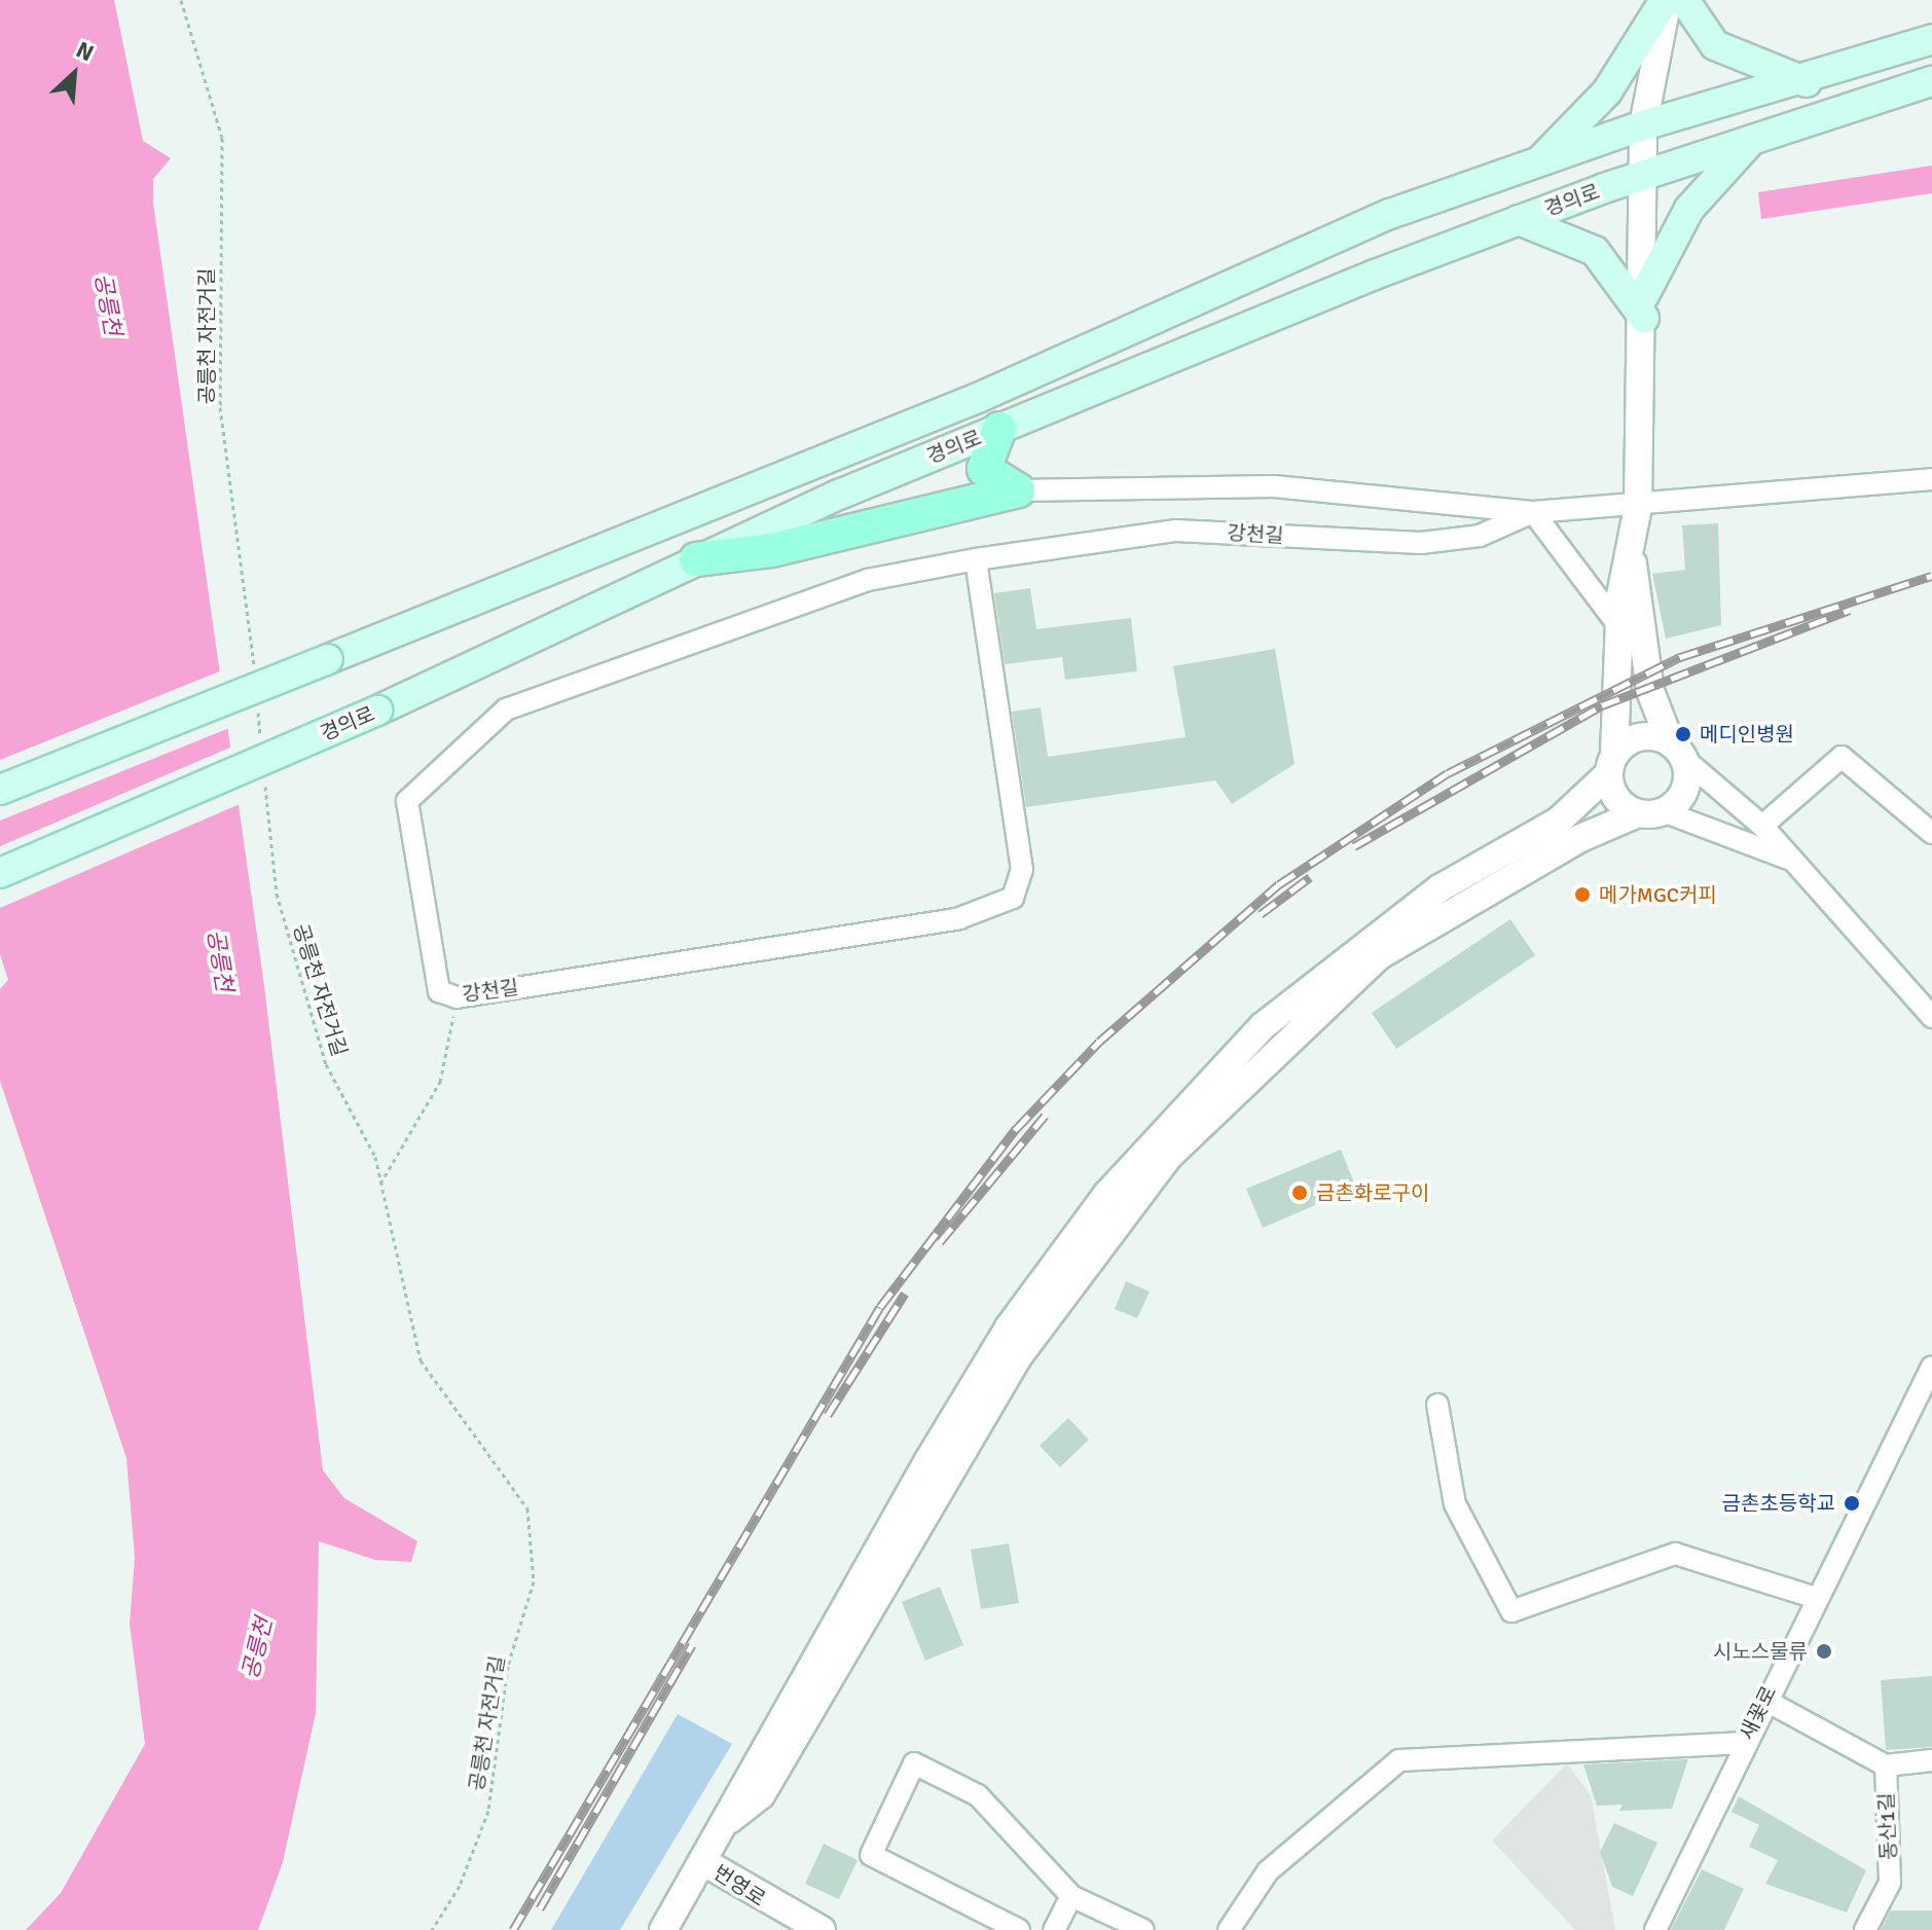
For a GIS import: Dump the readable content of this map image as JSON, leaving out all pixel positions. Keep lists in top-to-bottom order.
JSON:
{
  "streets": {
    "main road": ["경의로"],
    "street": [
      "강천길",
      "새꽃로",
      "동산1길",
      "번영로"
    ],
    "path": ["공릉천 자전거길"]
  },
  "water": ["공릉천"],
  "places": [
    "메디인병원",
    "메가MGC커피",
    "금촌화로구이",
    "금촌초등학교",
    "시노스물류"
  ],
  "north": "top right"
}
